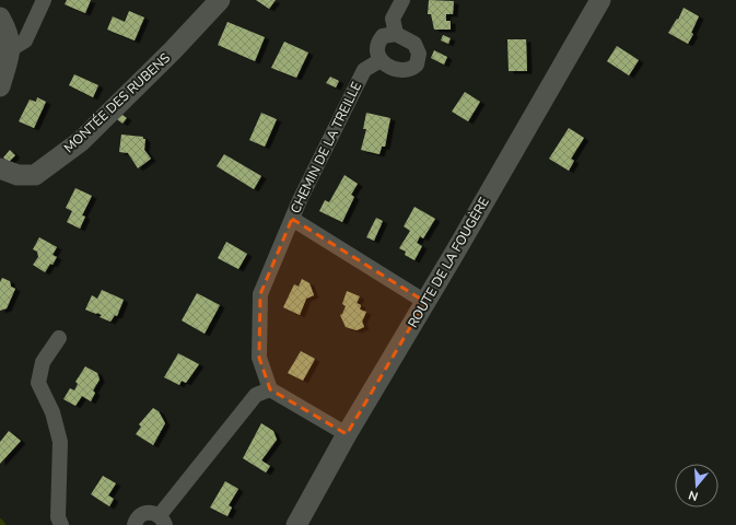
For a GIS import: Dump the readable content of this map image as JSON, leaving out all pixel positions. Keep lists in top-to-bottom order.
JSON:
{
  "streets": {
    "street": ["MONTÉE DES RUBENS", "CHEMIN DE LA TREILLE", "ROUTE DE LA FOUGÈRE"]
  },
  "crossings": [
    ["CHEMIN DE LA TREILLE", "ROUTE DE LA FOUGÈRE"]
  ],
  "north": "bottom"
}
